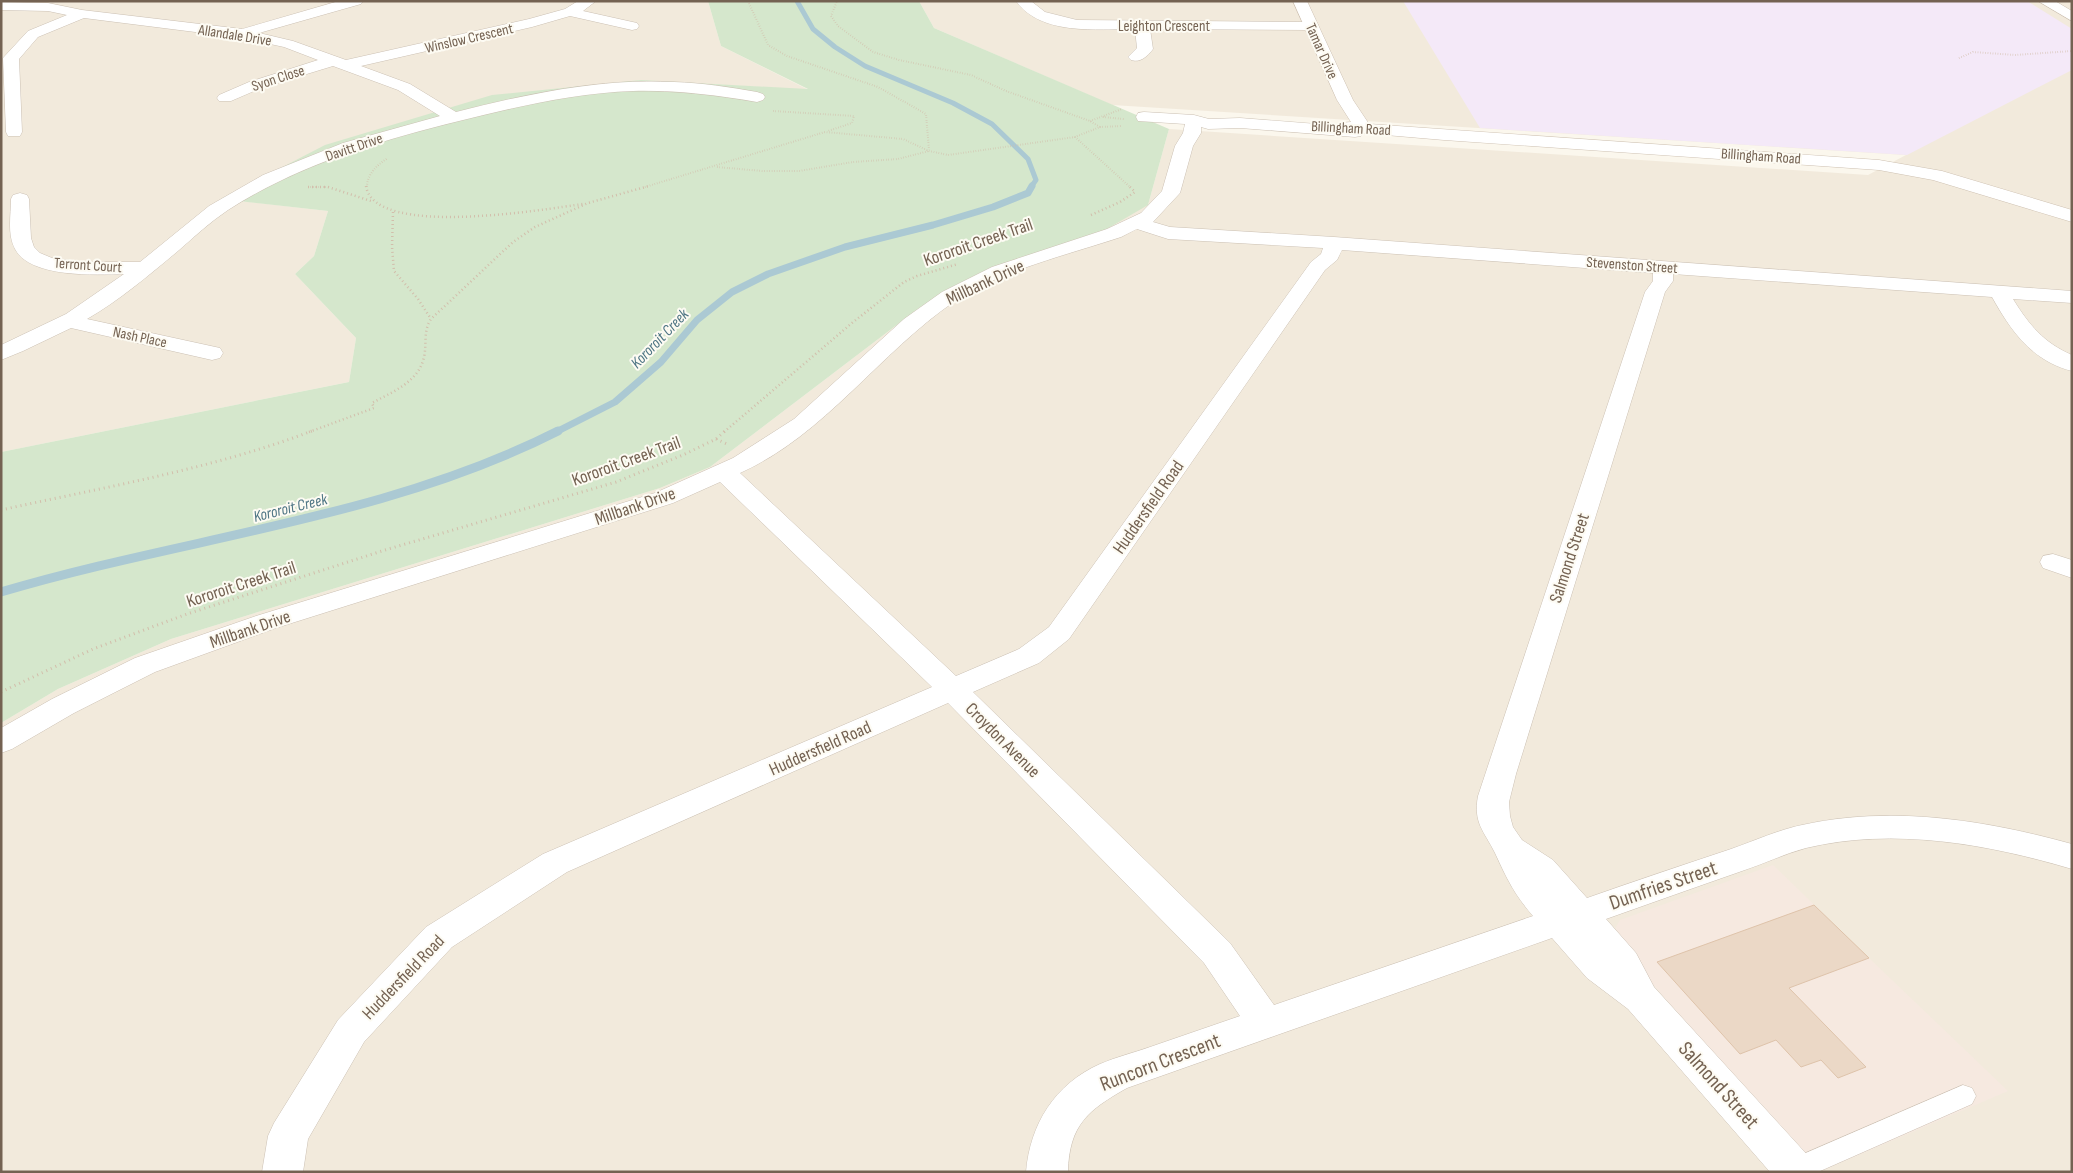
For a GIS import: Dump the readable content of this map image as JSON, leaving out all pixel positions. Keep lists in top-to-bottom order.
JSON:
{
  "streets": {
    "street": [
      "Leighton Crescent",
      "Allandale Drive",
      "Winslow Crescent",
      "Tamar Drive",
      "Syon Close",
      "Billingham Road",
      "Davitt Drive",
      "Terront Court",
      "Stevenston Street",
      "Millbank Drive",
      "Nash Place",
      "Huddersfield Road",
      "Salmond Street",
      "Croydon Avenue",
      "Dumfries Street",
      "Runcorn Crescent"
    ],
    "path": ["Kororoit Creek Trail"]
  },
  "crossings": [
    ["Leighton Crescent", "Tamar Drive"],
    ["Allandale Drive", "Winslow Crescent"],
    ["Allandale Drive", "Syon Close"],
    ["Allandale Drive", "Davitt Drive"],
    ["Winslow Crescent", "Syon Close"],
    ["Tamar Drive", "Billingham Road"],
    ["Billingham Road", "Millbank Drive"],
    ["Davitt Drive", "Terront Court"],
    ["Davitt Drive", "Nash Place"],
    ["Stevenston Street", "Millbank Drive"],
    ["Stevenston Street", "Huddersfield Road"],
    ["Stevenston Street", "Salmond Street"],
    ["Millbank Drive", "Croydon Avenue"],
    ["Huddersfield Road", "Croydon Avenue"],
    ["Salmond Street", "Dumfries Street"],
    ["Croydon Avenue", "Dumfries Street"],
    ["Croydon Avenue", "Runcorn Crescent"],
    ["Dumfries Street", "Runcorn Crescent"]
  ],
  "water": ["Kororoit Creek"]
}
